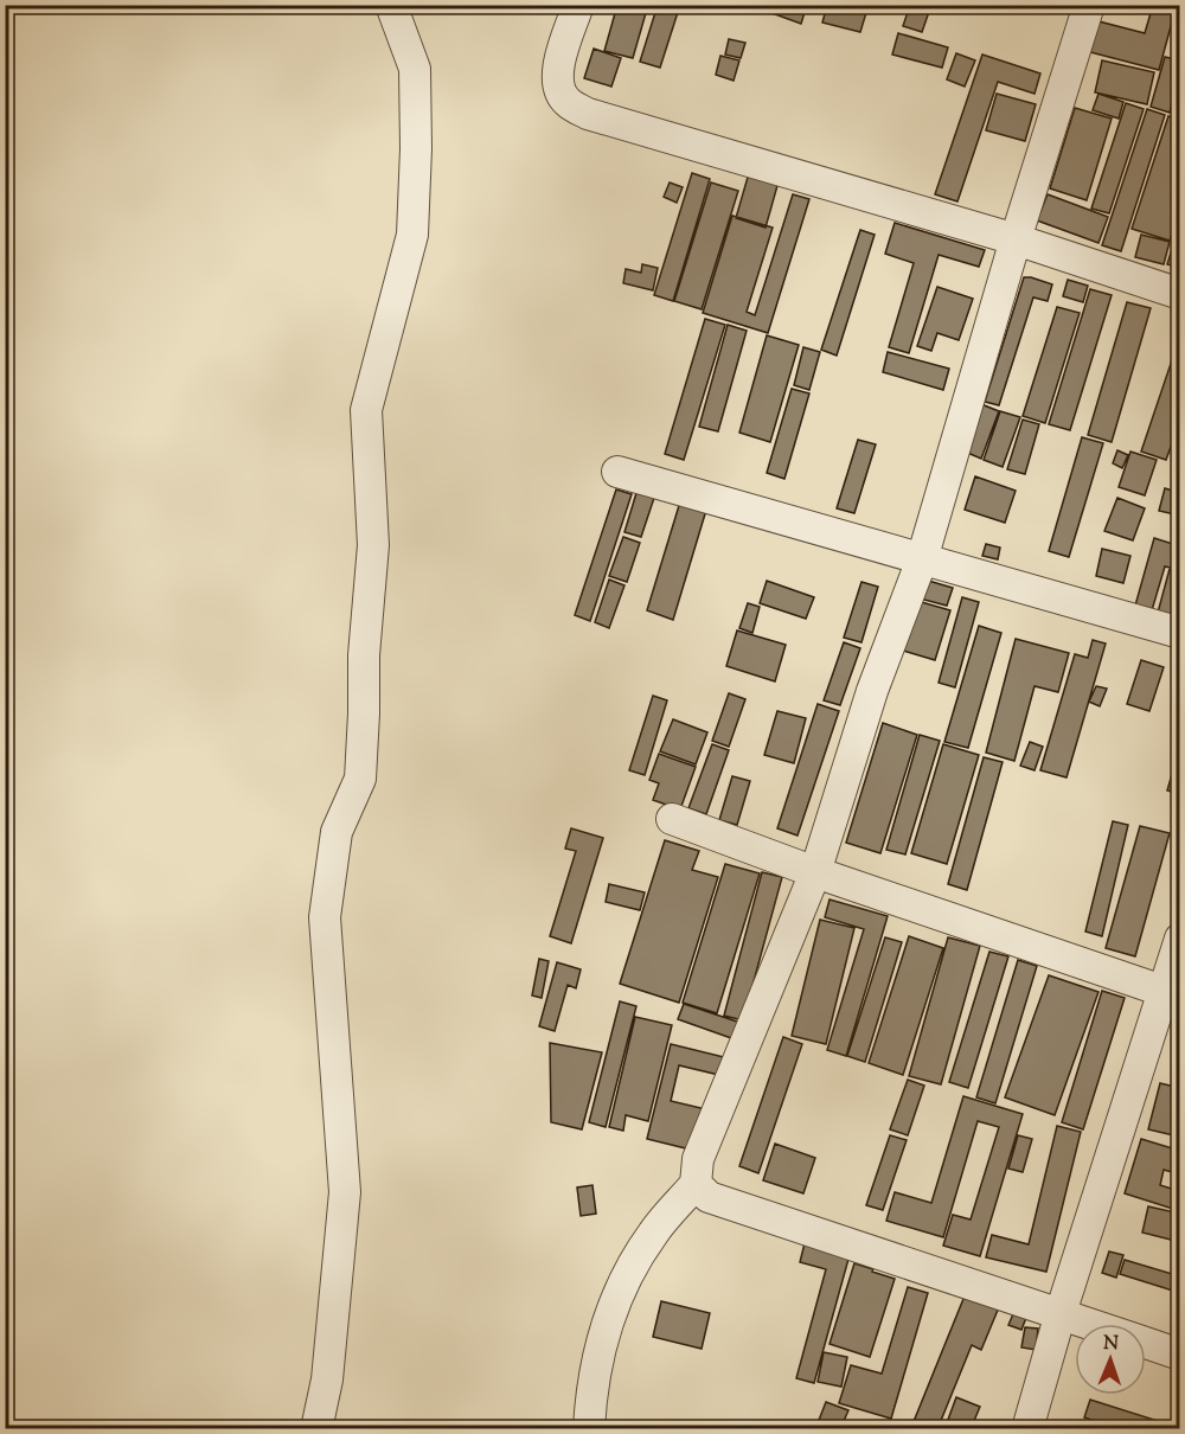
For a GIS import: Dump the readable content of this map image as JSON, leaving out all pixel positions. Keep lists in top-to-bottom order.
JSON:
{
  "north": "top"
}
